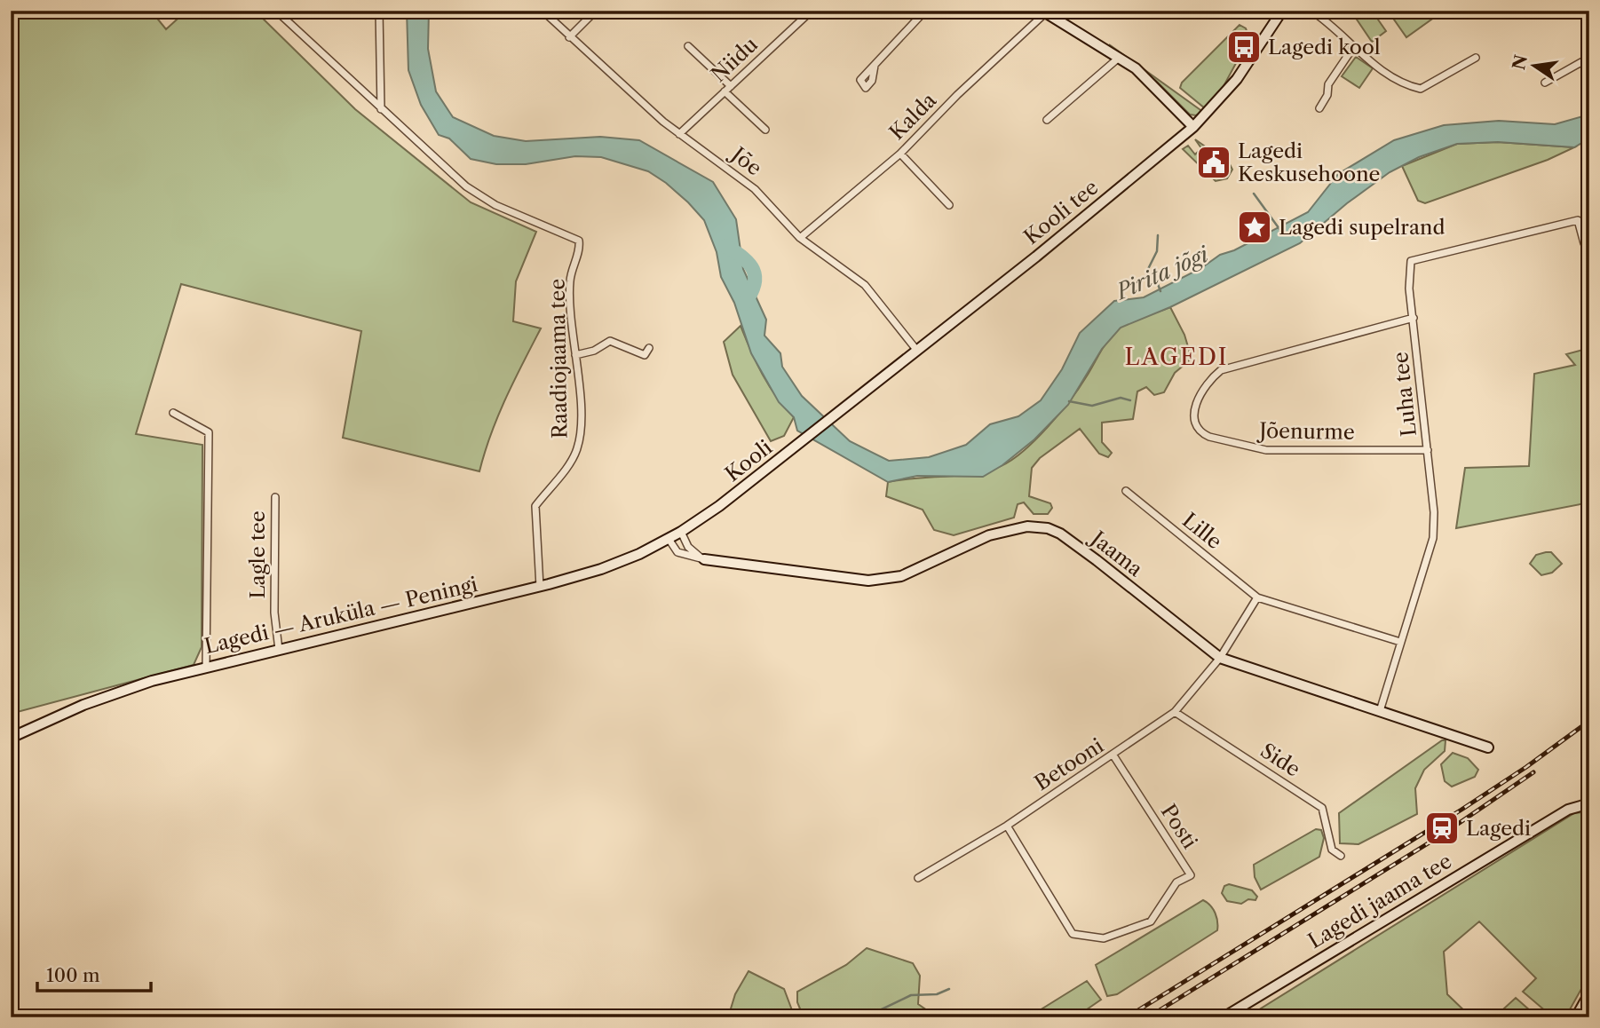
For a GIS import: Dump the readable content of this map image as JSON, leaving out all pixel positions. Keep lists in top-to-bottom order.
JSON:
{
  "streets": {
    "street": [
      "Niidu",
      "Kalda",
      "Jõe",
      "Kooli tee",
      "Raadiojaama tee",
      "Luha tee",
      "Jõenurme",
      "Kooli",
      "Lille",
      "Jaama",
      "Lagle tee",
      "Lagedi — Aruküla — Peningi",
      "Side",
      "Betooni",
      "Posti",
      "Lagedi jaama tee"
    ]
  },
  "crossings": [
    ["Niidu", "Jõe"],
    ["Kalda", "Jõe"],
    ["Jõe", "Kooli tee"],
    ["Kooli tee", "Kooli"],
    ["Raadiojaama tee", "Lagedi — Aruküla — Peningi"],
    ["Luha tee", "Jõenurme"],
    ["Luha tee", "Lille"],
    ["Luha tee", "Jaama"],
    ["Kooli", "Lagedi — Aruküla — Peningi"],
    ["Jaama", "Lagedi — Aruküla — Peningi"],
    ["Jaama", "Betooni"],
    ["Lagle tee", "Lagedi — Aruküla — Peningi"],
    ["Side", "Betooni"],
    ["Betooni", "Posti"]
  ],
  "districts": ["LAGEDI"],
  "water": ["Pirita jõgi"],
  "places": {
    "bus stop": ["Lagedi kool"],
    "public building": ["Lagedi Keskusehoone"],
    "place": ["Lagedi supelrand"],
    "station": ["Lagedi"]
  },
  "scale_bar": "100 m",
  "north": "left"
}
